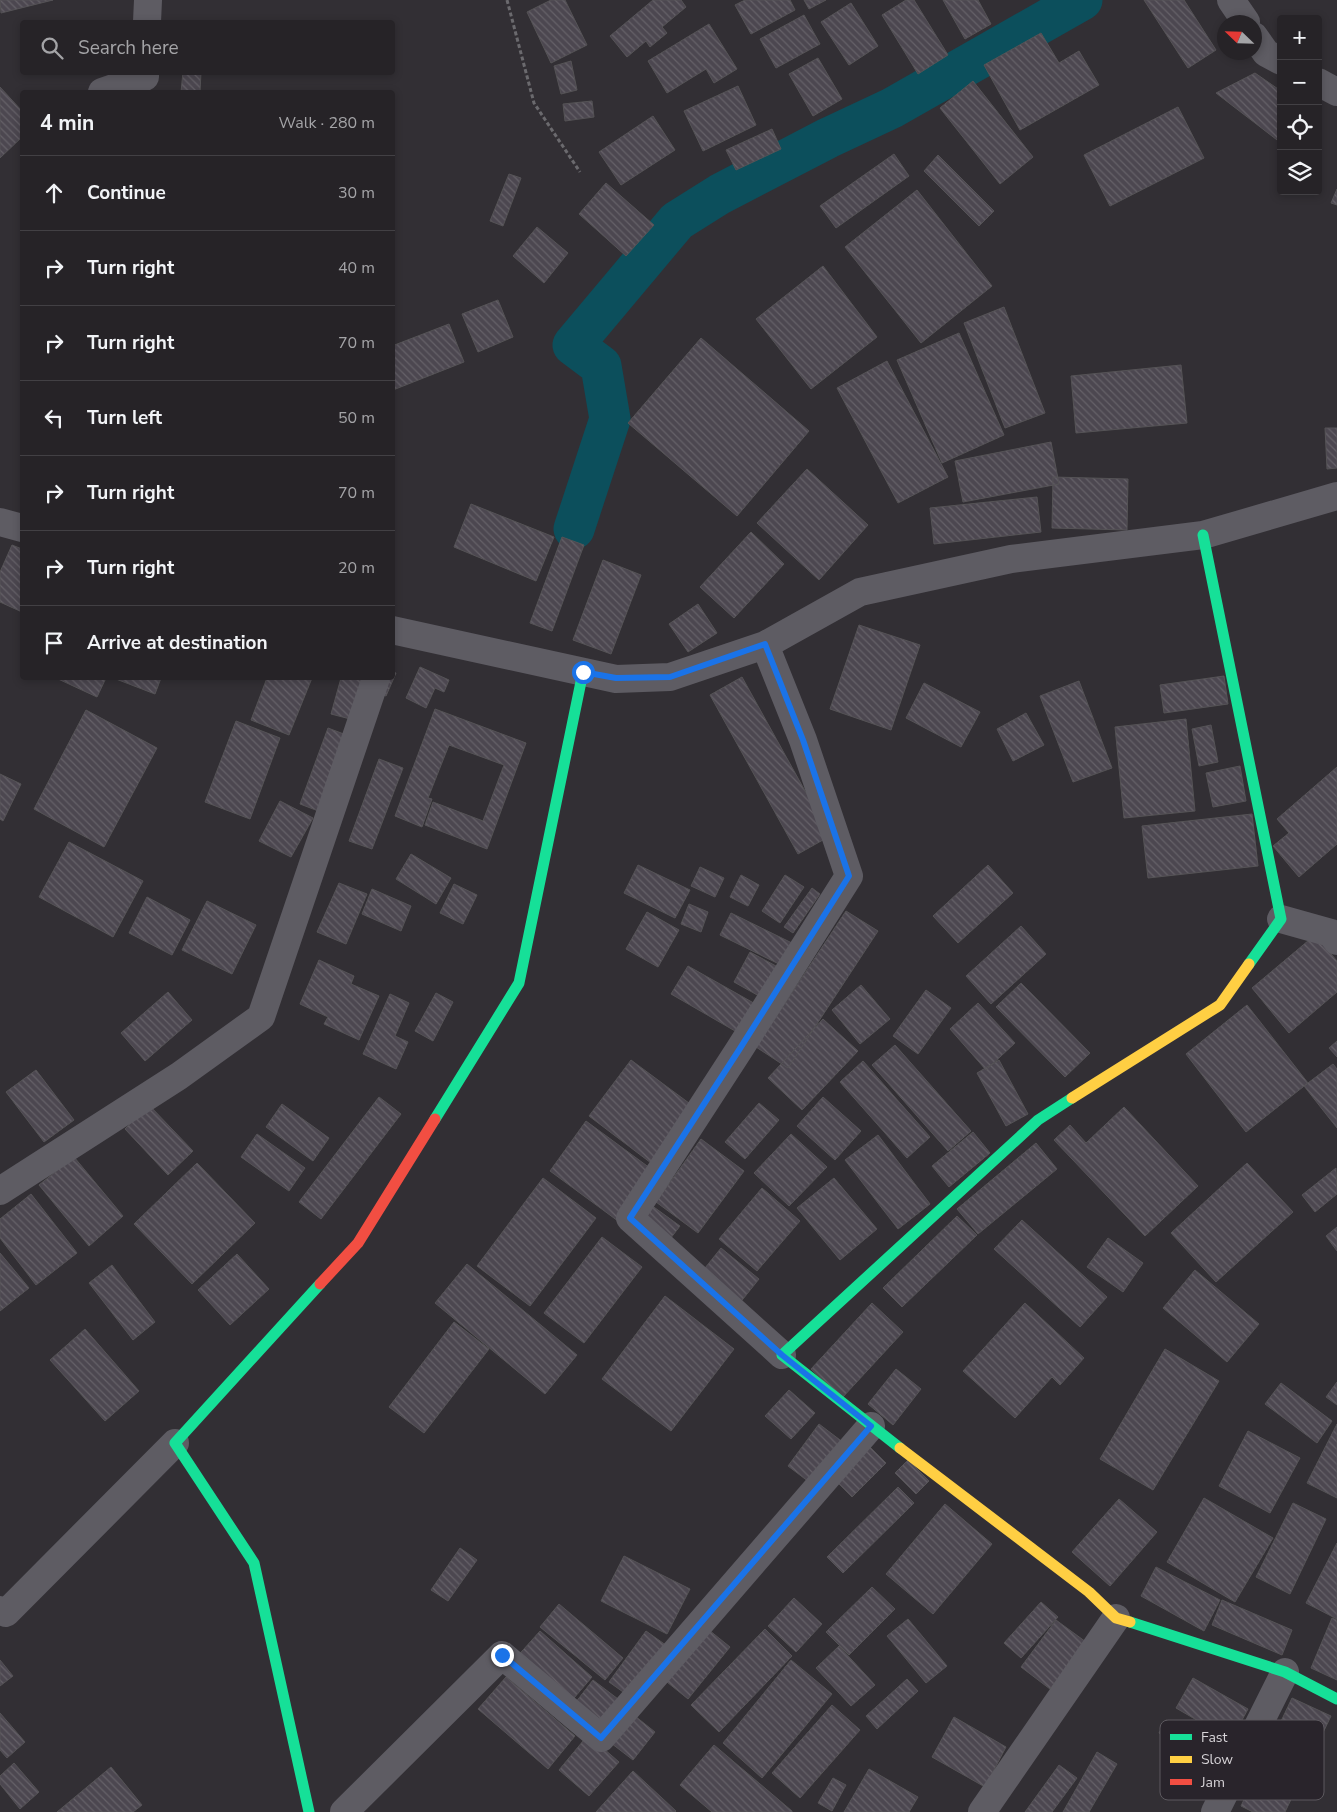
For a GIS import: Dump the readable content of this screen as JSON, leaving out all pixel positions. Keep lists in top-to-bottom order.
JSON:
{
  "legend": ["Fast", "Slow", "Jam"],
  "north": "top left",
  "page": {
    "map_buttons": ["+", "−"],
    "search": "Search here",
    "heading": ["4 min", "Walk · 280 m"],
    "list": [
      ["Continue", "30 m"],
      ["Turn right", "40 m"],
      ["Turn right", "70 m"],
      ["Turn left", "50 m"],
      ["Turn right", "70 m"],
      ["Turn right", "20 m"],
      "Arrive at destination"
    ]
  }
}
